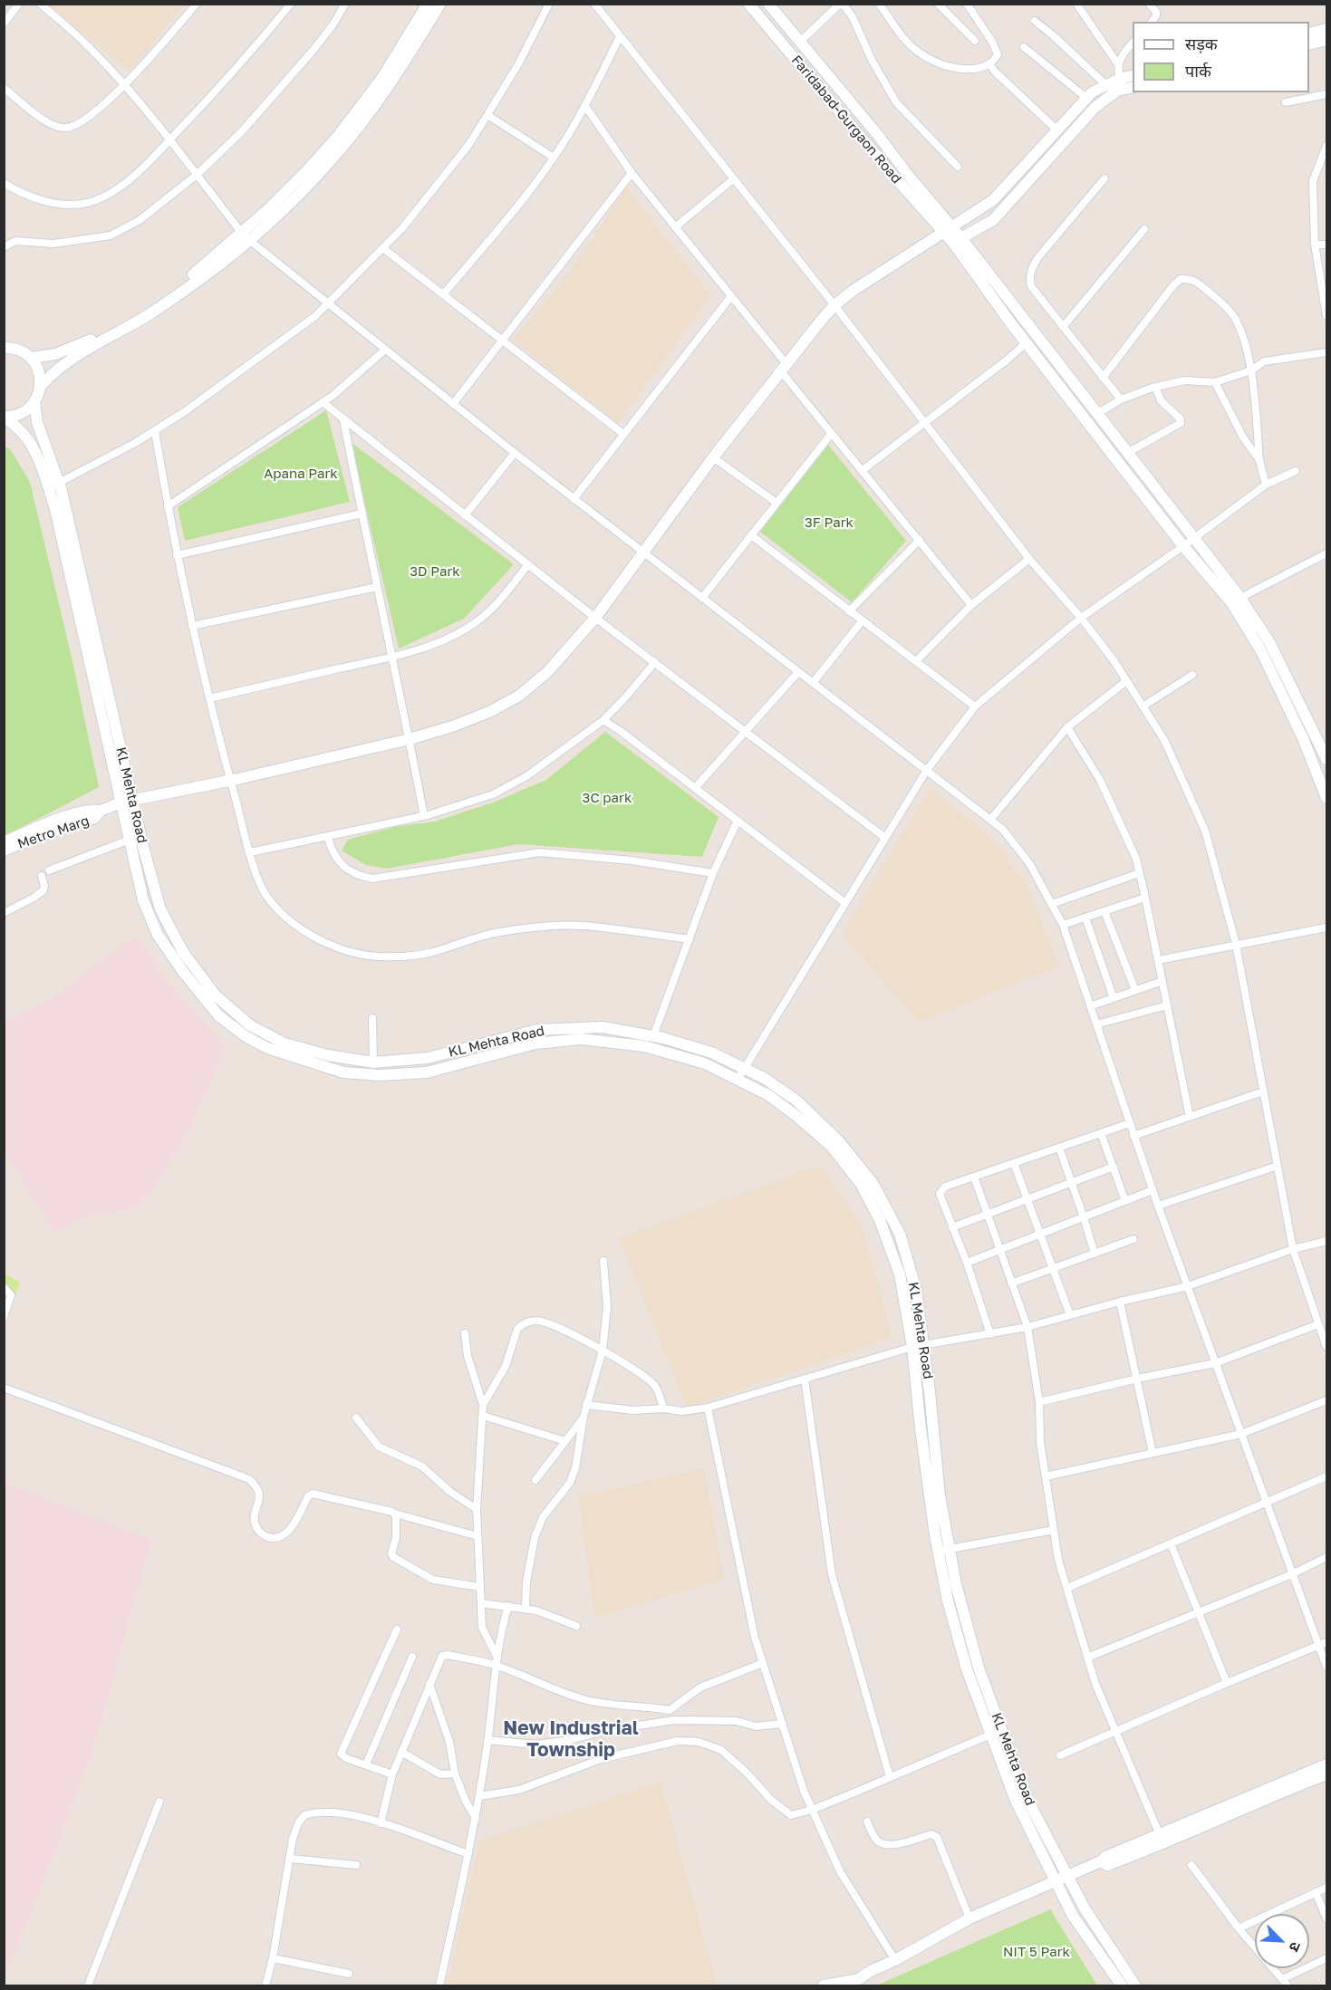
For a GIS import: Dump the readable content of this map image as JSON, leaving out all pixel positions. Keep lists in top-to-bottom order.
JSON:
{
  "streets": {
    "street": ["Faridabad-Gurgaon Road", "KL Mehta Road", "Metro Marg"]
  },
  "crossings": [
    ["Faridabad-Gurgaon Road", "Metro Marg"],
    ["KL Mehta Road", "Metro Marg"]
  ],
  "districts": ["New Industrial Township"],
  "parks": [
    "Apana Park",
    "3F Park",
    "3D Park",
    "3C park",
    "NIT 5 Park"
  ],
  "legend": ["सड़क", "पार्क"],
  "north": "bottom right"
}
